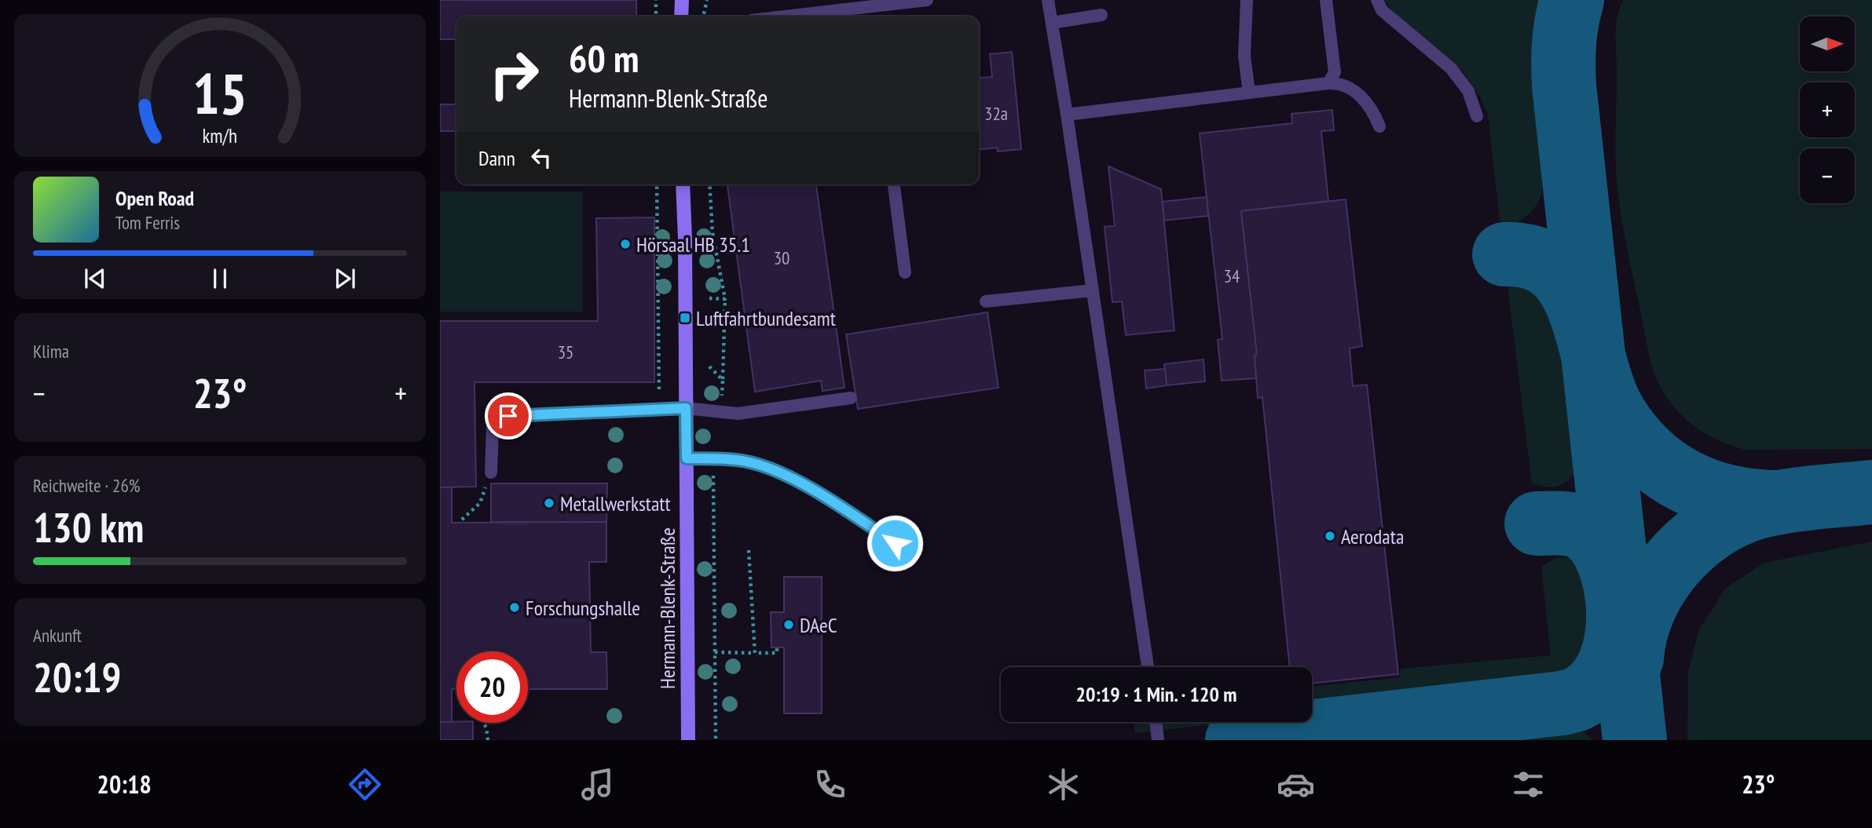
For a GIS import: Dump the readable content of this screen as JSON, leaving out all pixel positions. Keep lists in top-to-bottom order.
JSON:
{
  "streets": {
    "street": ["Hermann-Blenk-Straße"]
  },
  "places": {
    "other": [
      "Hörsaal HB 35.1",
      "Metallwerkstatt",
      "Aerodata",
      "Forschungshalle",
      "DAeC"
    ],
    "transit": ["Luftfahrtbundesamt"]
  },
  "house_numbers": [
    "32a",
    "30",
    "34",
    "35"
  ],
  "north": "right",
  "page": {
    "map_buttons": ["+", "−"],
    "turn": ["60 m", "Hermann-Blenk-Straße"],
    "then": "Dann",
    "song": ["Open Road", "Tom Ferris"],
    "tile": [
      "Klima",
      ["Reichweite · 26%", "130 km"],
      ["Ankunft", "20:19"]
    ],
    "heat": ["−", "23°", "+"],
    "limit": "20",
    "trip": "20:19 · 1 Min. · 120 m",
    "tabs": ["20:18", "23°"],
    "gauge": ["15", "km/h"]
  }
}
